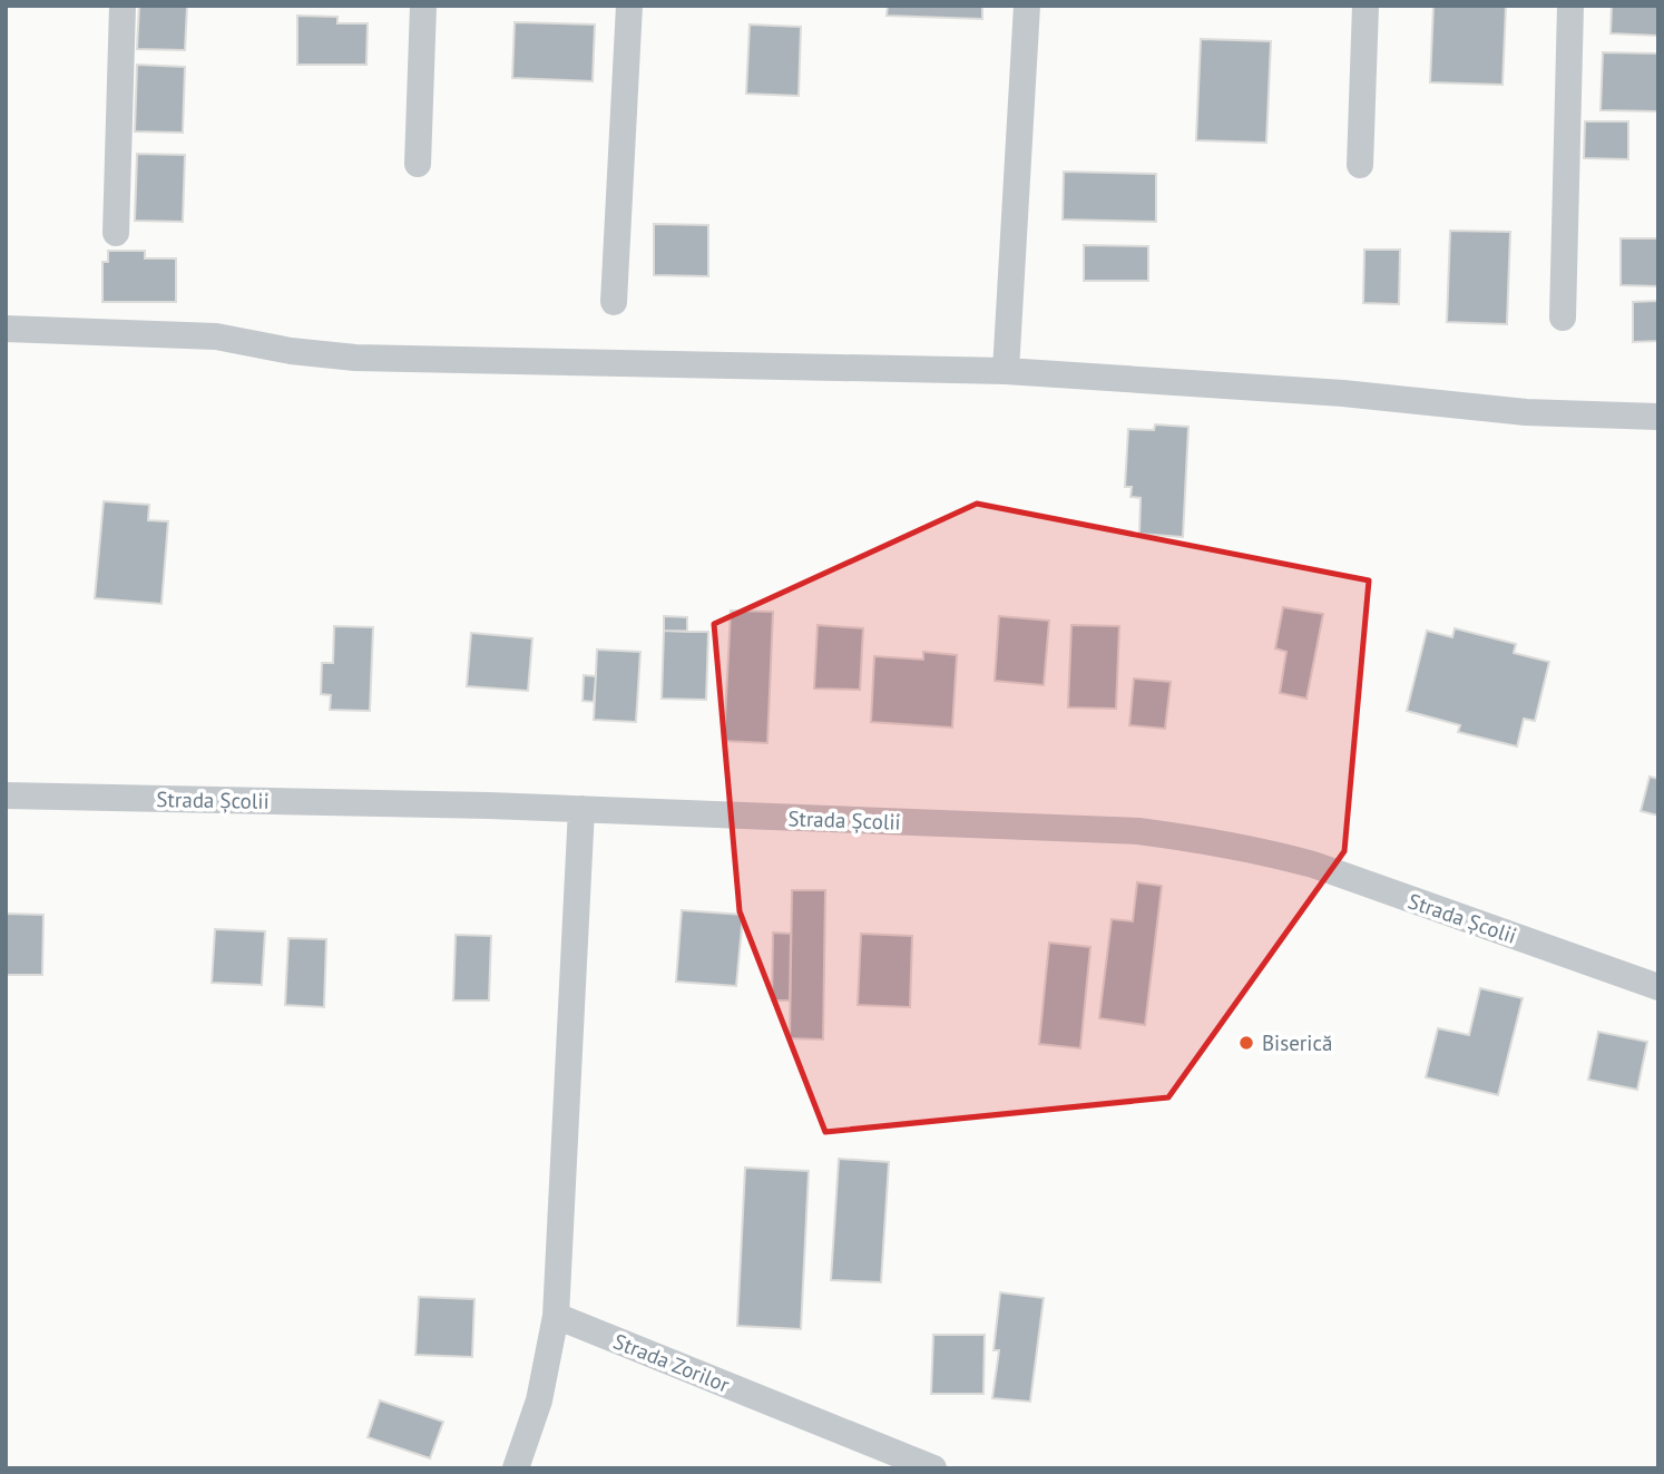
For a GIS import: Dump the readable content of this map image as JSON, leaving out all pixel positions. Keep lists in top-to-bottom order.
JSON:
{
  "streets": {
    "street": ["Strada Școlii", "Strada Zorilor"]
  },
  "places": ["Biserică"]
}
